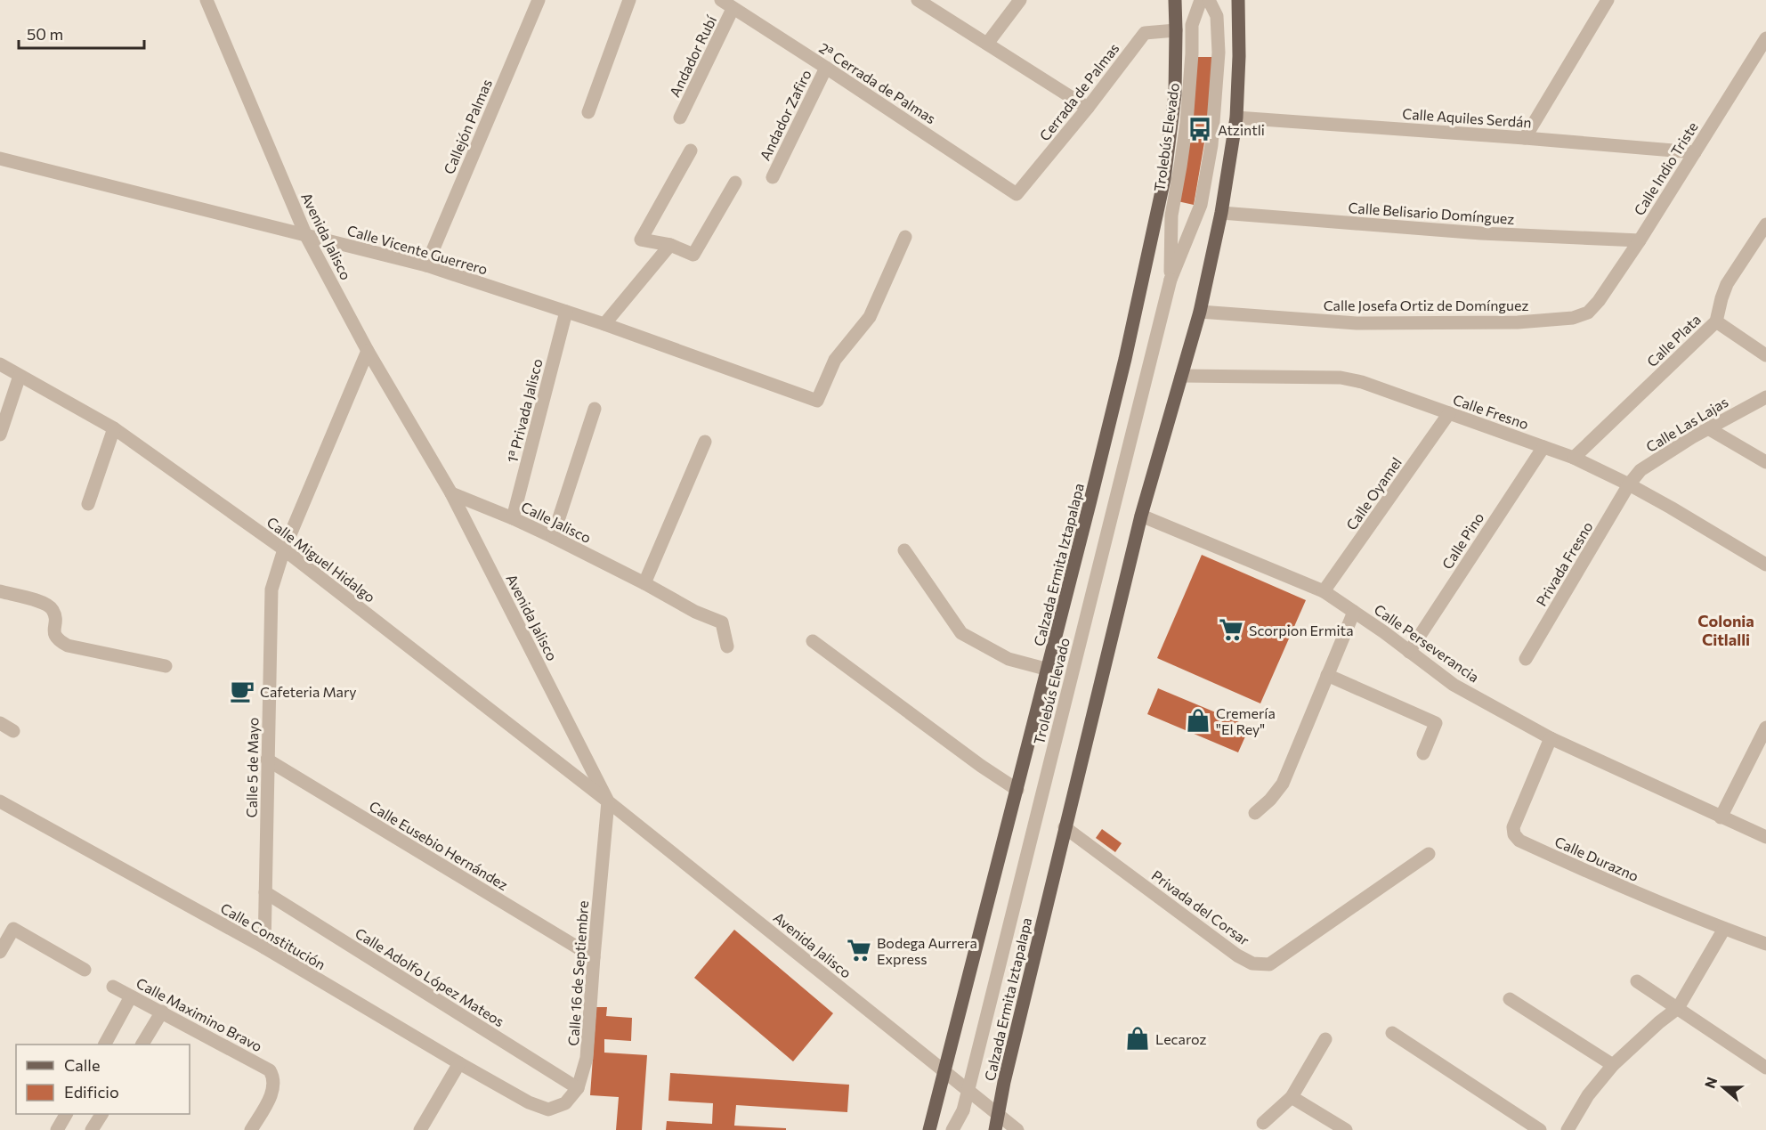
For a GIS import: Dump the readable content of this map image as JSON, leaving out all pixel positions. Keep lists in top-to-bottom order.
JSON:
{
  "streets": {
    "main road": ["Calzada Ermita Iztapalapa"],
    "street": [
      "Andador Rubí",
      "2ª Cerrada de Palmas",
      "Cerrada de Palmas",
      "Andador Zafiro",
      "Calle Aquiles Serdán",
      "Callejón Palmas",
      "Trolebús Elevado",
      "Calle Indio Triste",
      "Calle Belisario Domínguez",
      "Avenida Jalisco",
      "Calle Vicente Guerrero",
      "Calle Josefa Ortiz de Domínguez",
      "Calle Plata",
      "1ª Privada Jalisco",
      "Calle Fresno",
      "Calle Las Lajas",
      "Calle Oyamel",
      "Calle Jalisco",
      "Calle Pino",
      "Calle Miguel Hidalgo",
      "Privada Fresno",
      "Calle Perseverancia",
      "Calle 5 de Mayo",
      "Calle Eusebio Hernández",
      "Calle Durazno",
      "Privada del Corsar",
      "Calle Constitución",
      "Calle 16 de Septiembre",
      "Calle Adolfo López Mateos",
      "Calle Maximino Bravo"
    ]
  },
  "crossings": [
    ["Andador Rubí", "2ª Cerrada de Palmas"],
    ["2ª Cerrada de Palmas", "Cerrada de Palmas"],
    ["2ª Cerrada de Palmas", "Andador Zafiro"],
    ["Cerrada de Palmas", "Calzada Ermita Iztapalapa"],
    ["Calle Aquiles Serdán", "Calle Indio Triste"],
    ["Calle Aquiles Serdán", "Calzada Ermita Iztapalapa"],
    ["Callejón Palmas", "Calle Vicente Guerrero"],
    ["Calle Indio Triste", "Calle Belisario Domínguez"],
    ["Calle Indio Triste", "Calle Josefa Ortiz de Domínguez"],
    ["Calle Belisario Domínguez", "Calzada Ermita Iztapalapa"],
    ["Avenida Jalisco", "Calle Vicente Guerrero"],
    ["Avenida Jalisco", "Calle Jalisco"],
    ["Avenida Jalisco", "Calle Miguel Hidalgo"],
    ["Avenida Jalisco", "Calzada Ermita Iztapalapa"],
    ["Avenida Jalisco", "Calle 5 de Mayo"],
    ["Avenida Jalisco", "Calle 16 de Septiembre"],
    ["Calle Vicente Guerrero", "1ª Privada Jalisco"],
    ["Calle Josefa Ortiz de Domínguez", "Calzada Ermita Iztapalapa"],
    ["Calle Plata", "Calle Fresno"],
    ["1ª Privada Jalisco", "Calle Jalisco"],
    ["Calle Fresno", "Calle Las Lajas"],
    ["Calle Fresno", "Calle Oyamel"],
    ["Calle Fresno", "Calle Pino"],
    ["Calle Fresno", "Privada Fresno"],
    ["Calle Fresno", "Calzada Ermita Iztapalapa"],
    ["Calle Las Lajas", "Privada Fresno"],
    ["Calle Oyamel", "Calle Perseverancia"],
    ["Calle Pino", "Calle Perseverancia"],
    ["Calle Miguel Hidalgo", "Calle 5 de Mayo"],
    ["Calle Miguel Hidalgo", "Calle 16 de Septiembre"],
    ["Calzada Ermita Iztapalapa", "Calle Perseverancia"],
    ["Calzada Ermita Iztapalapa", "Privada del Corsar"],
    ["Calle Perseverancia", "Calle Durazno"],
    ["Calle 5 de Mayo", "Calle Eusebio Hernández"],
    ["Calle 5 de Mayo", "Calle Constitución"],
    ["Calle 5 de Mayo", "Calle Adolfo López Mateos"],
    ["Calle Eusebio Hernández", "Calle 16 de Septiembre"],
    ["Calle Constitución", "Calle 16 de Septiembre"],
    ["Calle Constitución", "Calle Adolfo López Mateos"],
    ["Calle 16 de Septiembre", "Calle Adolfo López Mateos"]
  ],
  "districts": ["Colonia Citlalli"],
  "places": {
    "bus stop": ["Atzintli"],
    "supermarket": ["Scorpion Ermita", "Bodega Aurrera Express"],
    "cafe": ["Cafeteria Mary"],
    "shop": ["Cremería \"El Rey\"", "Lecaroz"]
  },
  "legend": ["Calle", "Edificio"],
  "scale_bar": "50 m",
  "north": "left"
}
